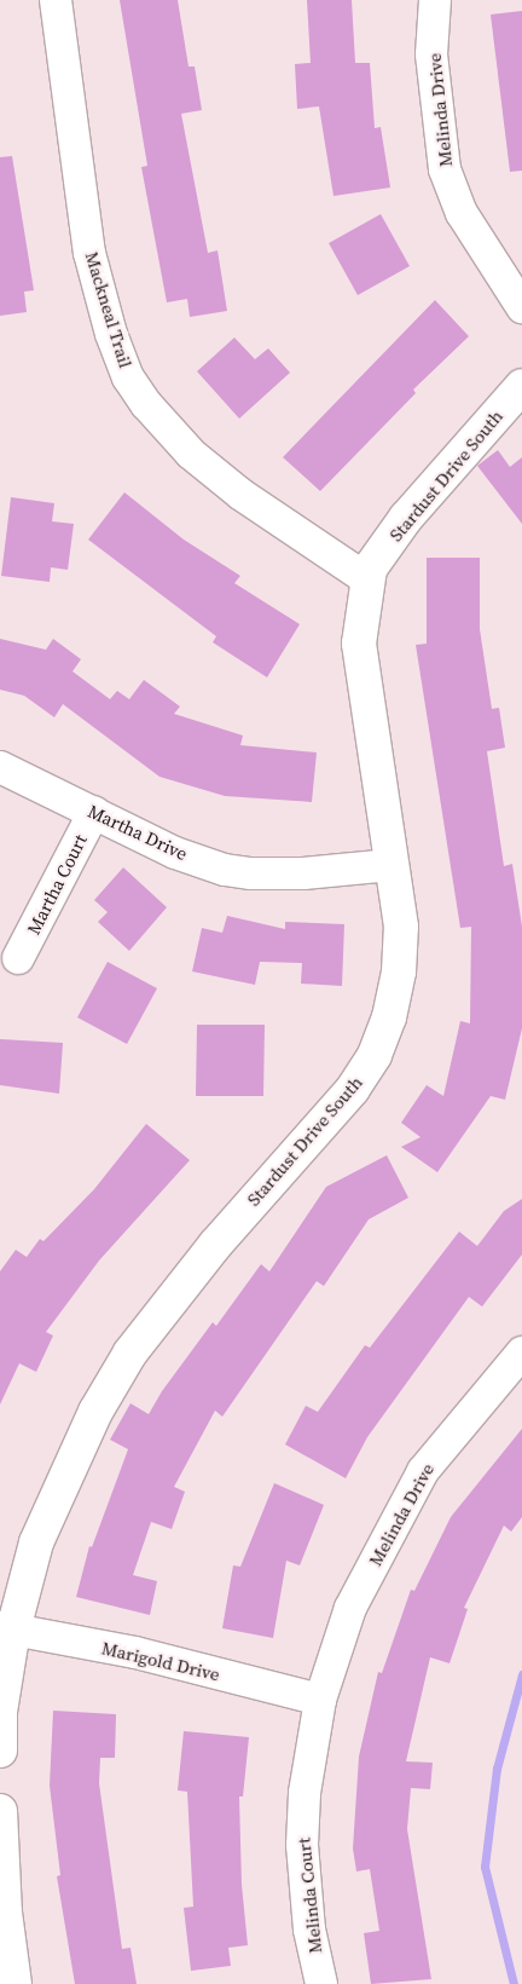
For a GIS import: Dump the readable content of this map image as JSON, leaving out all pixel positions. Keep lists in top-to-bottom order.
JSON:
{
  "streets": {
    "street": [
      "Melinda Drive",
      "Mackneal Trail",
      "Stardust Drive South",
      "Martha Drive",
      "Martha Court",
      "Marigold Drive",
      "Melinda Court"
    ]
  },
  "crossings": [
    ["Melinda Drive", "Marigold Drive"],
    ["Melinda Drive", "Melinda Court"],
    ["Mackneal Trail", "Stardust Drive South"],
    ["Stardust Drive South", "Martha Drive"],
    ["Stardust Drive South", "Marigold Drive"],
    ["Martha Drive", "Martha Court"],
    ["Marigold Drive", "Melinda Court"]
  ]
}
